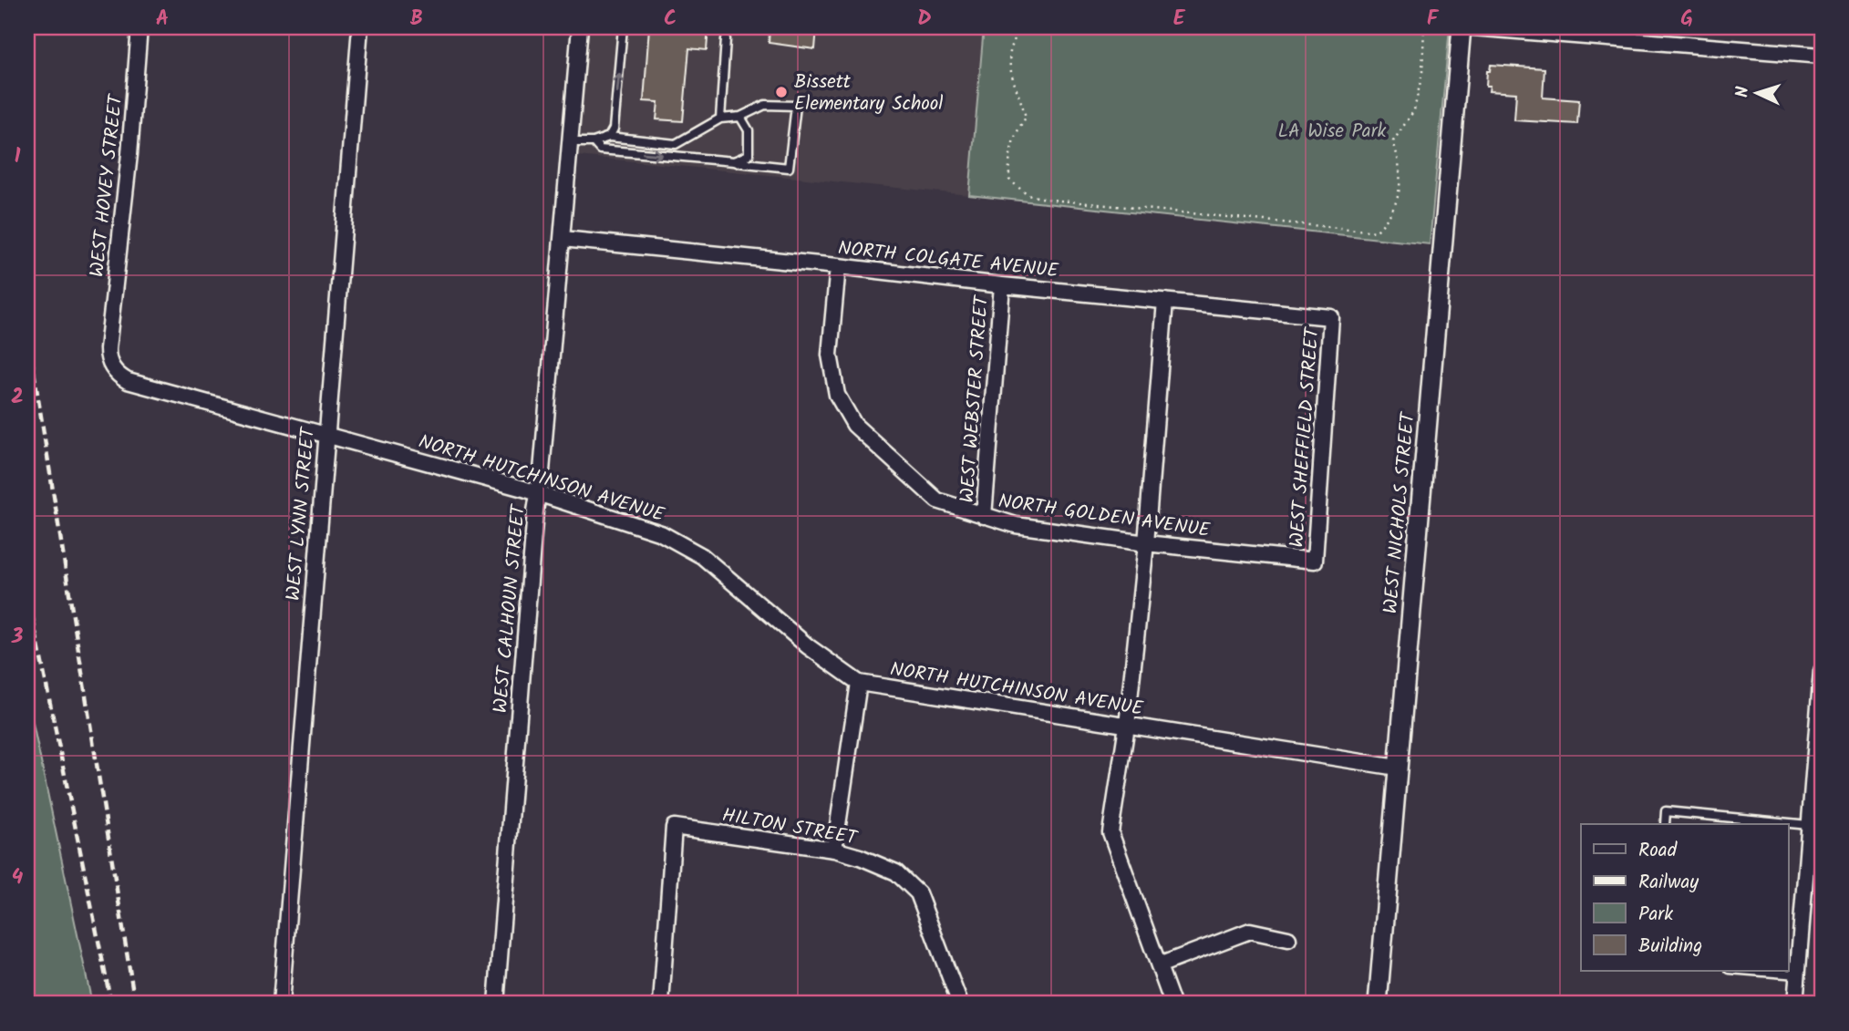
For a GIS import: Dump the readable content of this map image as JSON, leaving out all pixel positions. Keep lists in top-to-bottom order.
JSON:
{
  "streets": {
    "street": [
      "WEST HOVEY STREET",
      "NORTH COLGATE AVENUE",
      "WEST WEBSTER STREET",
      "WEST SHEFFIELD STREET",
      "NORTH HUTCHINSON AVENUE",
      "WEST NICHOLS STREET",
      "WEST LYNN STREET",
      "NORTH GOLDEN AVENUE",
      "WEST CALHOUN STREET",
      "HILTON STREET"
    ]
  },
  "crossings": [
    ["WEST HOVEY STREET", "NORTH HUTCHINSON AVENUE"],
    ["NORTH COLGATE AVENUE", "WEST WEBSTER STREET"],
    ["NORTH COLGATE AVENUE", "WEST SHEFFIELD STREET"],
    ["NORTH COLGATE AVENUE", "NORTH GOLDEN AVENUE"],
    ["NORTH COLGATE AVENUE", "WEST CALHOUN STREET"],
    ["WEST WEBSTER STREET", "NORTH GOLDEN AVENUE"],
    ["WEST SHEFFIELD STREET", "NORTH GOLDEN AVENUE"],
    ["NORTH HUTCHINSON AVENUE", "WEST NICHOLS STREET"],
    ["NORTH HUTCHINSON AVENUE", "WEST LYNN STREET"],
    ["NORTH HUTCHINSON AVENUE", "WEST CALHOUN STREET"]
  ],
  "parks": ["LA Wise Park"],
  "places": ["Bissett Elementary School"],
  "legend": [
    "Road",
    "Railway",
    "Park",
    "Building"
  ],
  "north": "left",
  "grid": {
    "columns": [
      "A",
      "B",
      "C",
      "D",
      "E",
      "F",
      "G"
    ],
    "rows": [
      "1",
      "2",
      "3",
      "4"
    ]
  }
}
